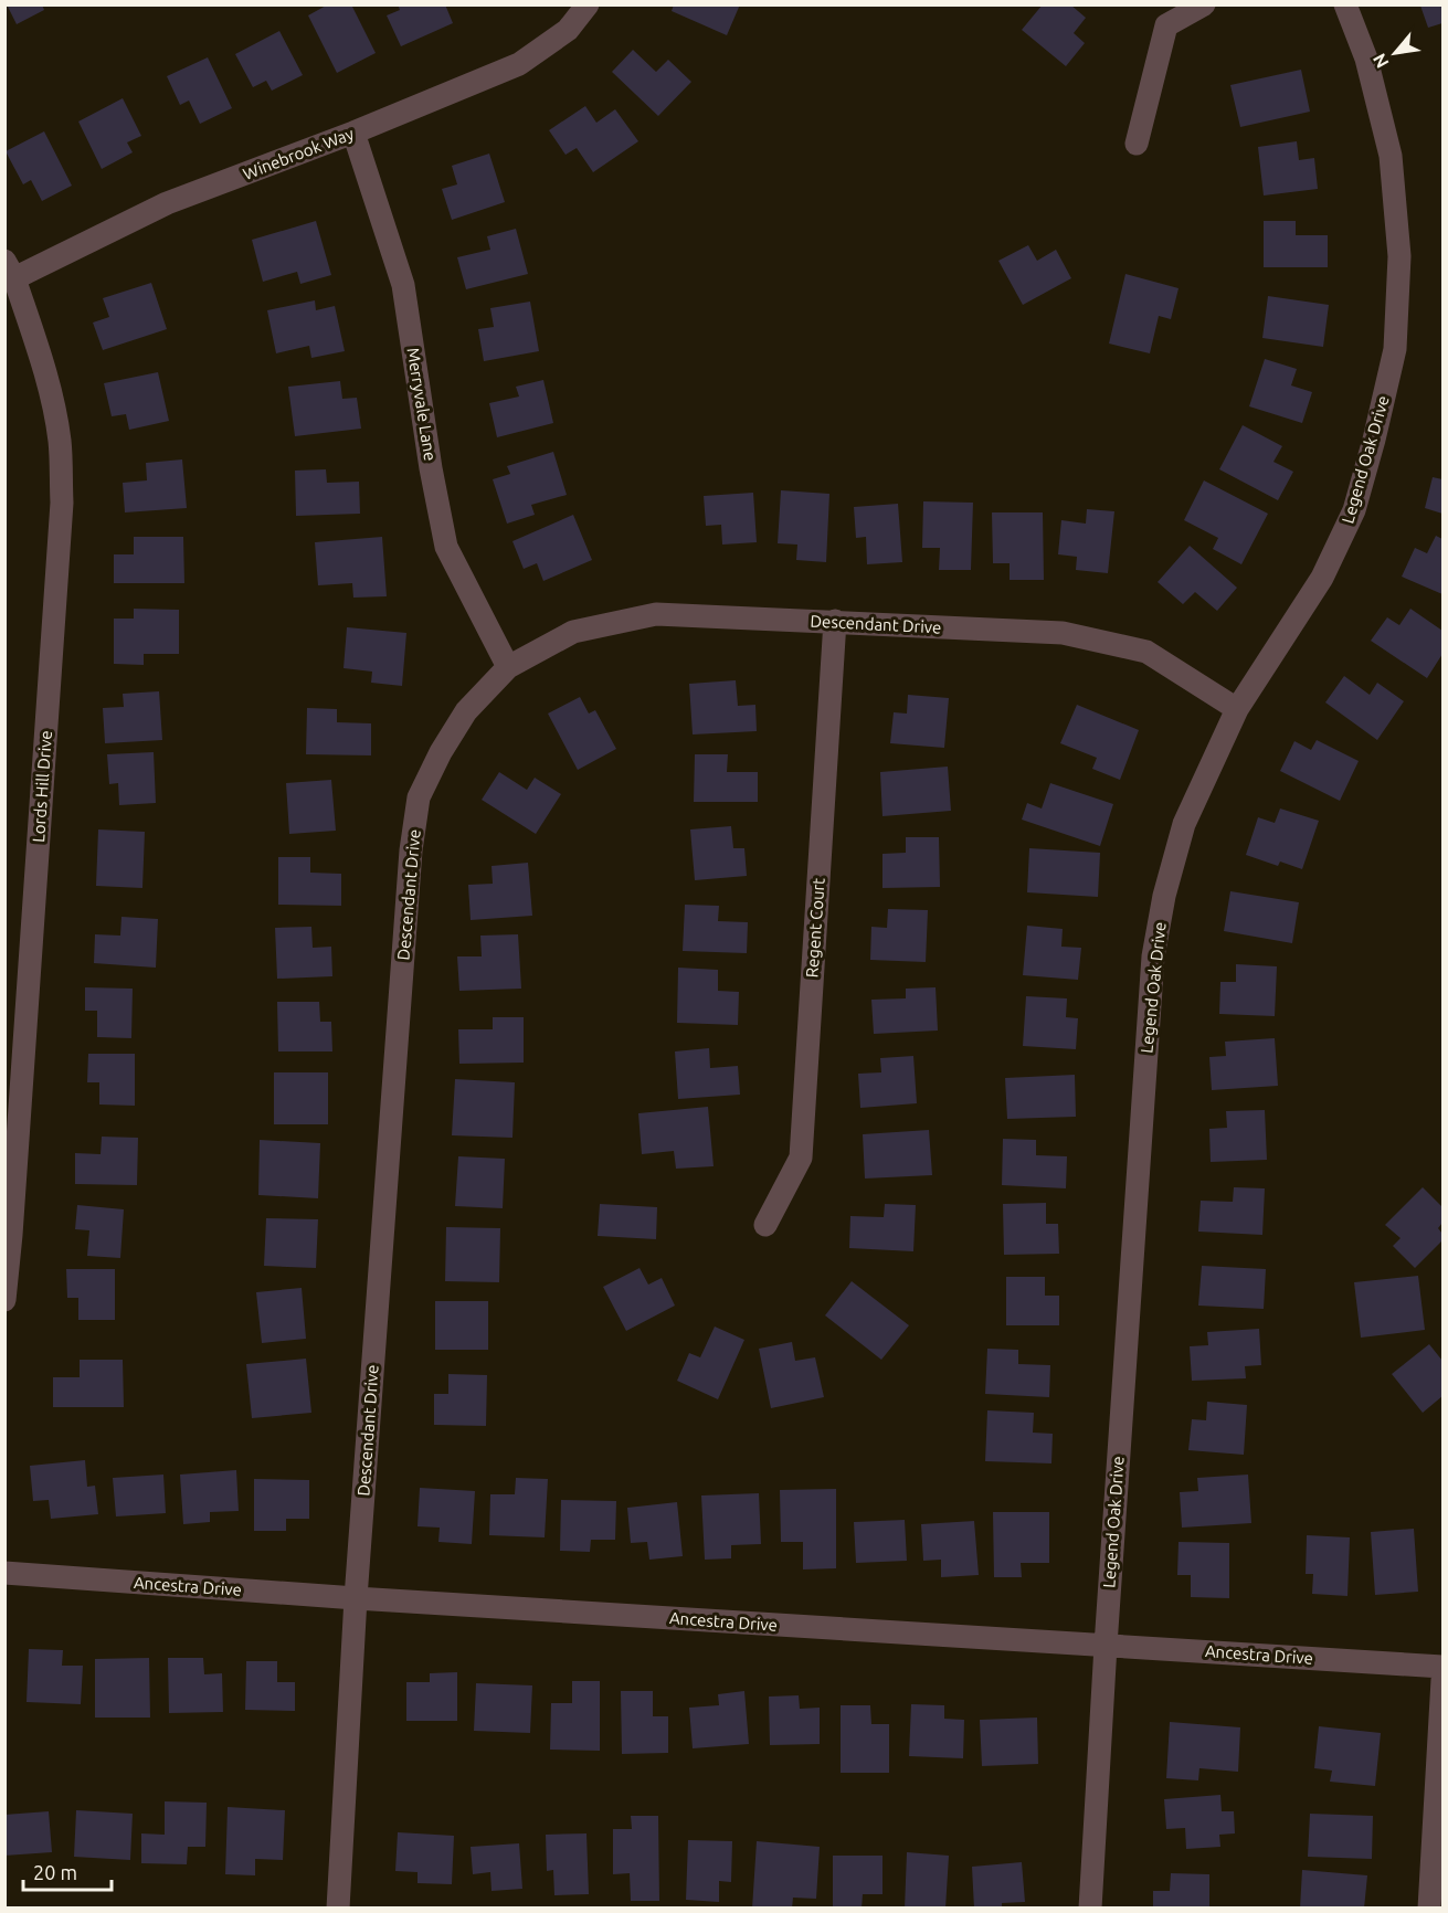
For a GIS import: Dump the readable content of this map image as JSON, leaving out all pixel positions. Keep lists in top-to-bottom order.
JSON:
{
  "streets": {
    "street": [
      "Winebrook Way",
      "Merryvale Lane",
      "Legend Oak Drive",
      "Descendant Drive",
      "Lords Hill Drive",
      "Regent Court",
      "Ancestra Drive"
    ]
  },
  "crossings": [
    ["Winebrook Way", "Merryvale Lane"],
    ["Winebrook Way", "Lords Hill Drive"],
    ["Merryvale Lane", "Descendant Drive"],
    ["Legend Oak Drive", "Descendant Drive"],
    ["Legend Oak Drive", "Ancestra Drive"],
    ["Descendant Drive", "Regent Court"],
    ["Descendant Drive", "Ancestra Drive"]
  ],
  "scale_bar": "20 m",
  "north": "bottom left"
}
